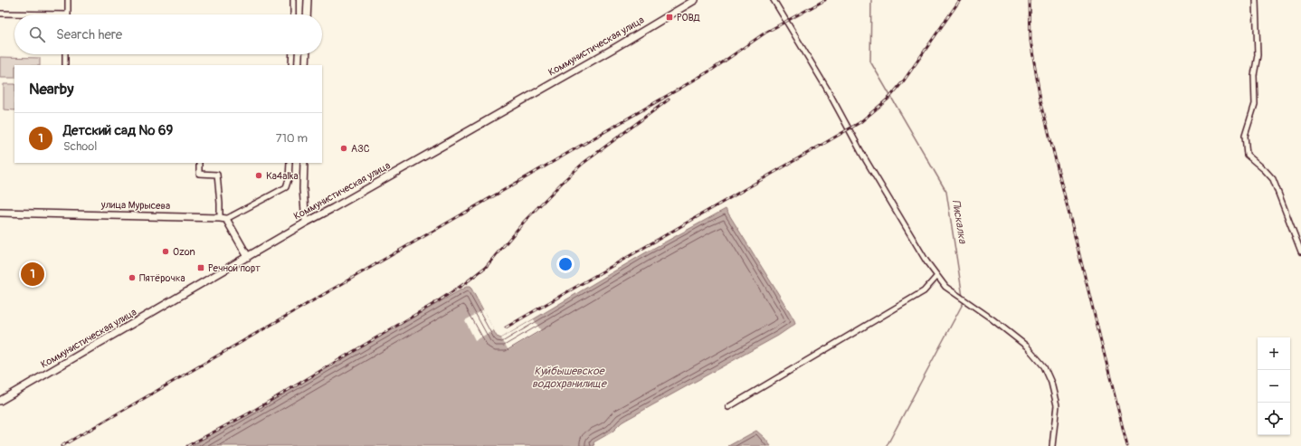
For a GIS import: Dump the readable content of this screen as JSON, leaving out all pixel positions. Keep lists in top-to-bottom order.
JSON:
{
  "streets": {
    "main road": ["Коммунистическая улица", "улица Мурысева"]
  },
  "water": ["Пискалка", "Куйбышевское водохранилище"],
  "places": {
    "transit": ["РОВД", "Речной порт"],
    "other": [
      "АЗС",
      "Ka4alka",
      "Ozon",
      "Пятёрочка"
    ]
  },
  "page": {
    "search": "Search here",
    "heading": "Nearby",
    "list": [
      {
        "mark": "1",
        "name": "Детский сад № 69",
        "note": "School",
        "value": "710 m"
      }
    ],
    "pins": "1",
    "map_buttons": ["+", "−"]
  }
}
